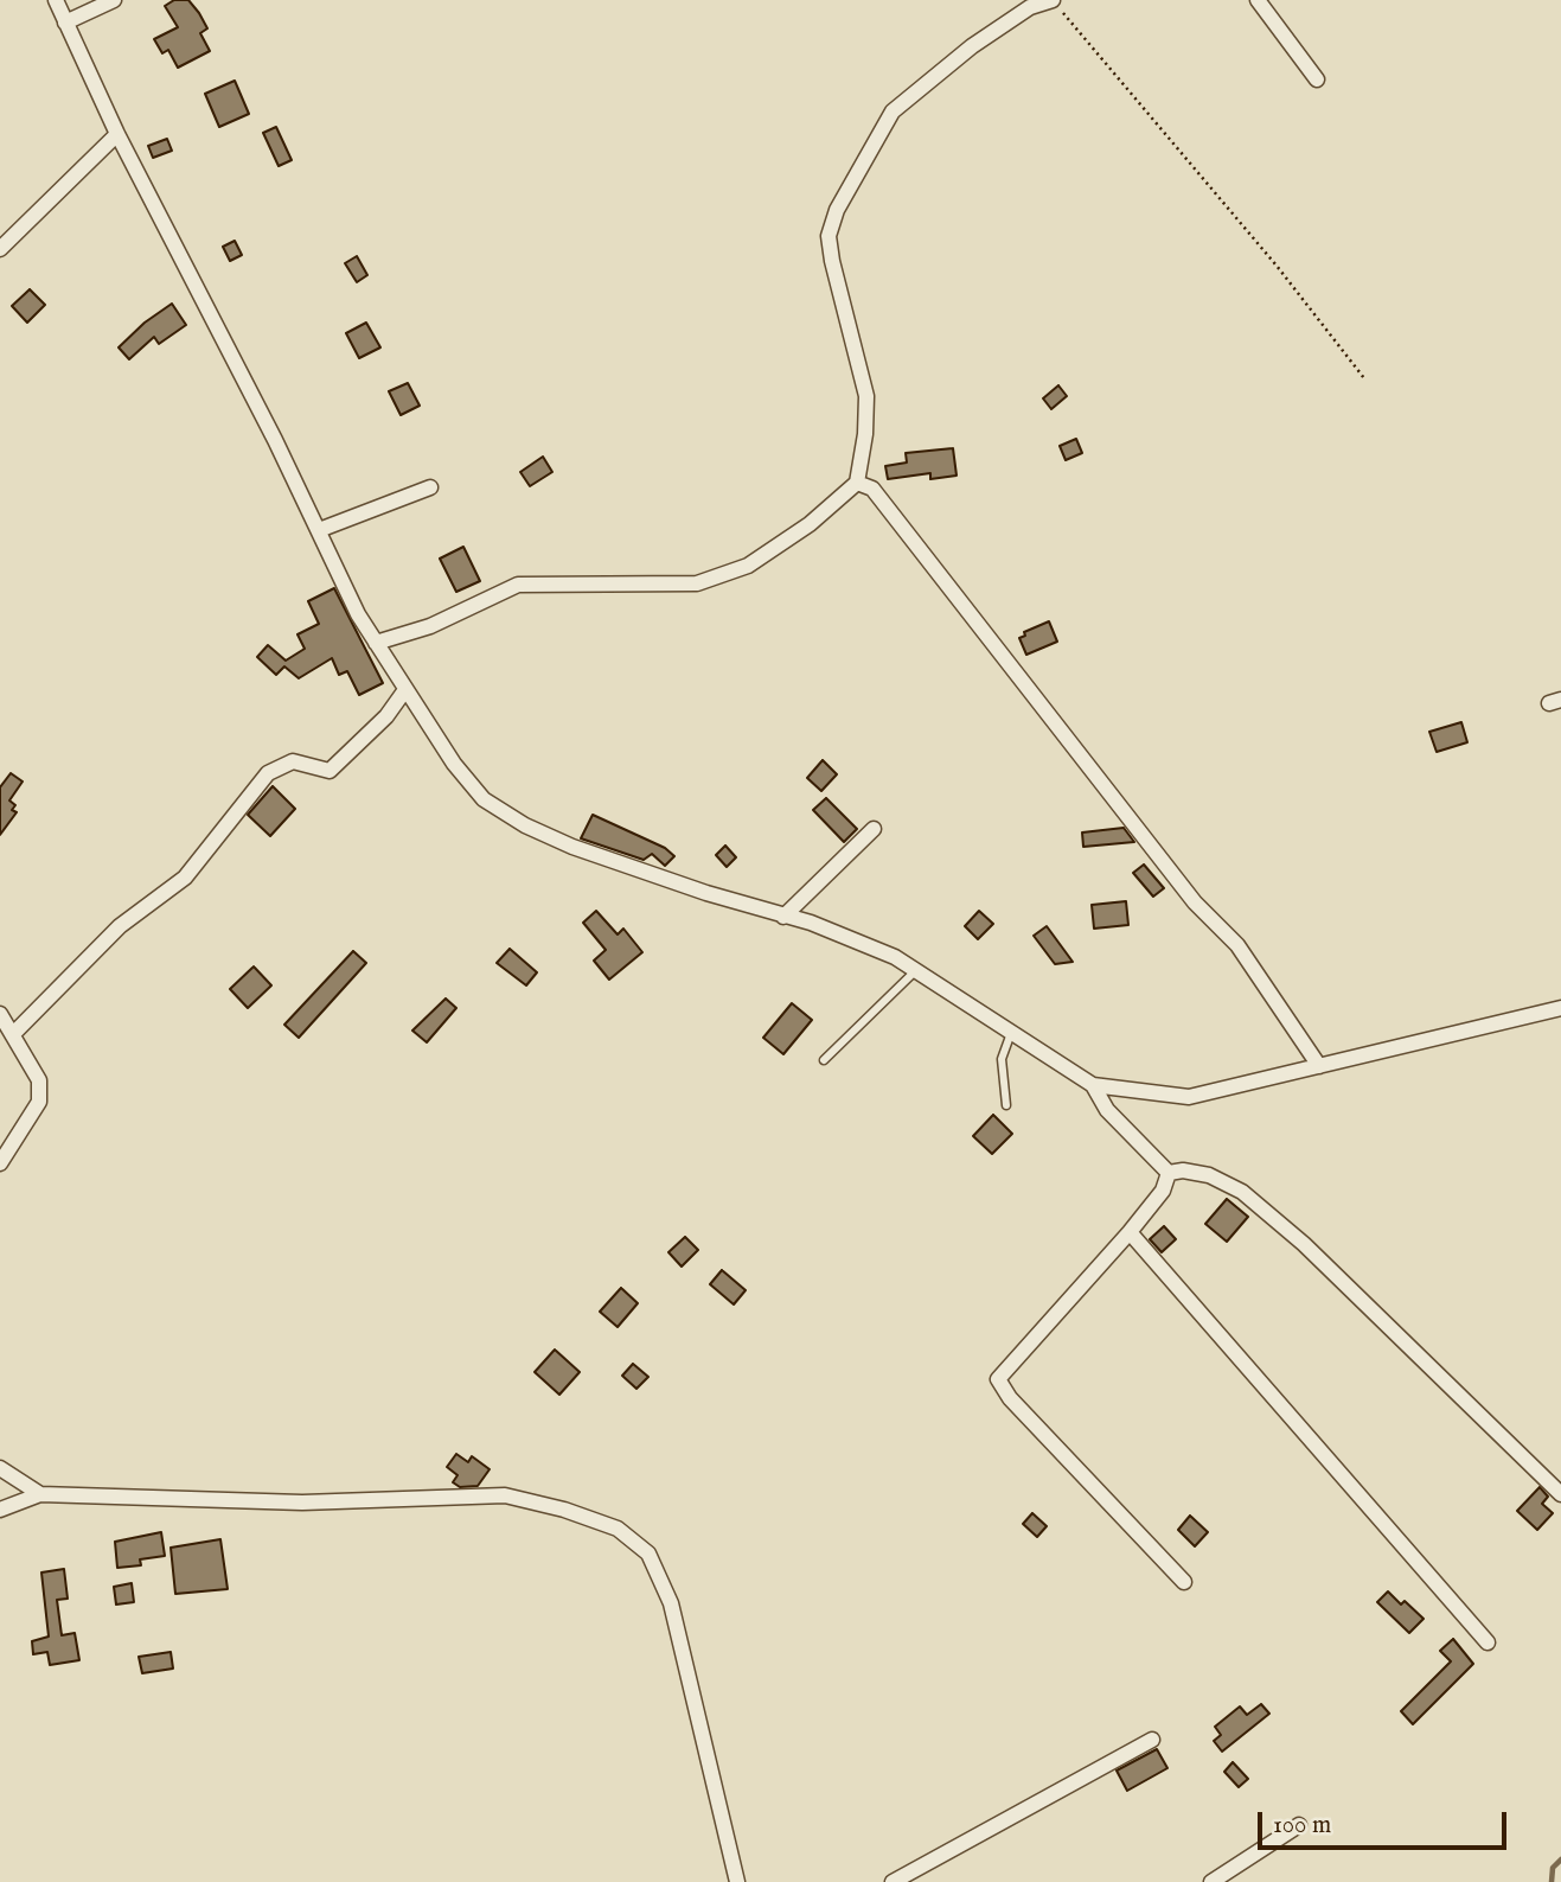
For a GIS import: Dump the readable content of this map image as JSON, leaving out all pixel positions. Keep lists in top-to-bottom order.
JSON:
{
  "scale_bar": "100 m"
}
